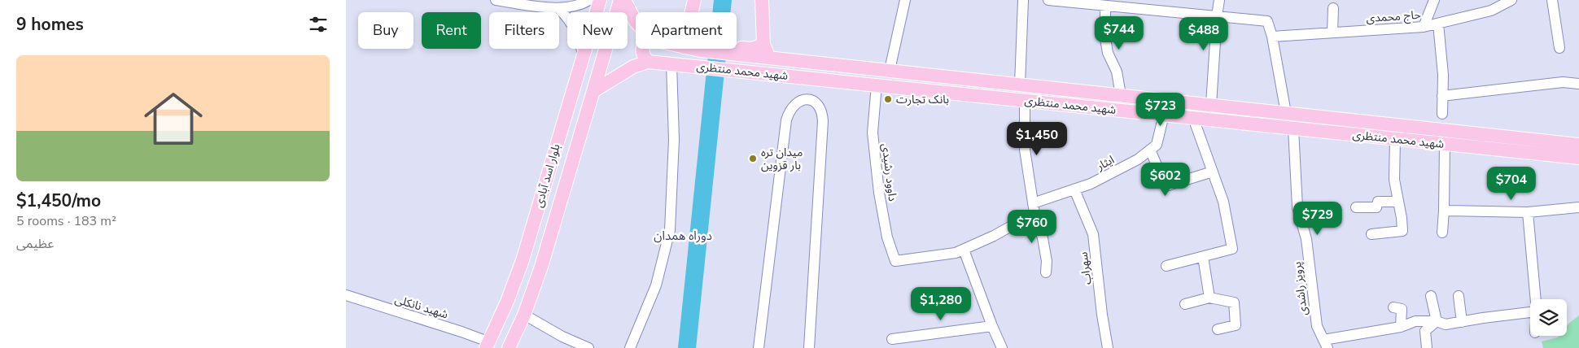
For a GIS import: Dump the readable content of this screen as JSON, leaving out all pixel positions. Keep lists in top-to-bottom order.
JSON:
{
  "streets": {
    "main road": ["شهید محمد منتظری", "بلوار اسد آبادی"],
    "street": [
      "حاج محمدی",
      "ایثار",
      "داوود رشیدی",
      "سهراب",
      "پرویز راشدی",
      "شهید نانکلی"
    ]
  },
  "crossings": [
    ["شهید محمد منتظری", "ایثار"],
    ["شهید محمد منتظری", "داوود رشیدی"],
    ["شهید محمد منتظری", "بلوار اسد آبادی"],
    ["شهید محمد منتظری", "پرویز راشدی"],
    ["ایثار", "داوود رشیدی"],
    ["ایثار", "سهراب"],
    ["بلوار اسد آبادی", "شهید نانکلی"]
  ],
  "districts": ["دوراه همدان"],
  "places": ["بانک تجارت", "میدان تره بار قزوین"],
  "page": {
    "heading": "9 homes",
    "chip": [
      "Buy",
      "Rent",
      "Filters",
      "New",
      "Apartment"
    ],
    "price": [
      "$744",
      "$488",
      "$723",
      "$1,450",
      "$602",
      "$704",
      "$729",
      "$760",
      "$1,280"
    ],
    "list": [
      {
        "name": "$1,450/mo",
        "note": "5 rooms · 183 m² · عظیمی"
      }
    ]
  }
}
